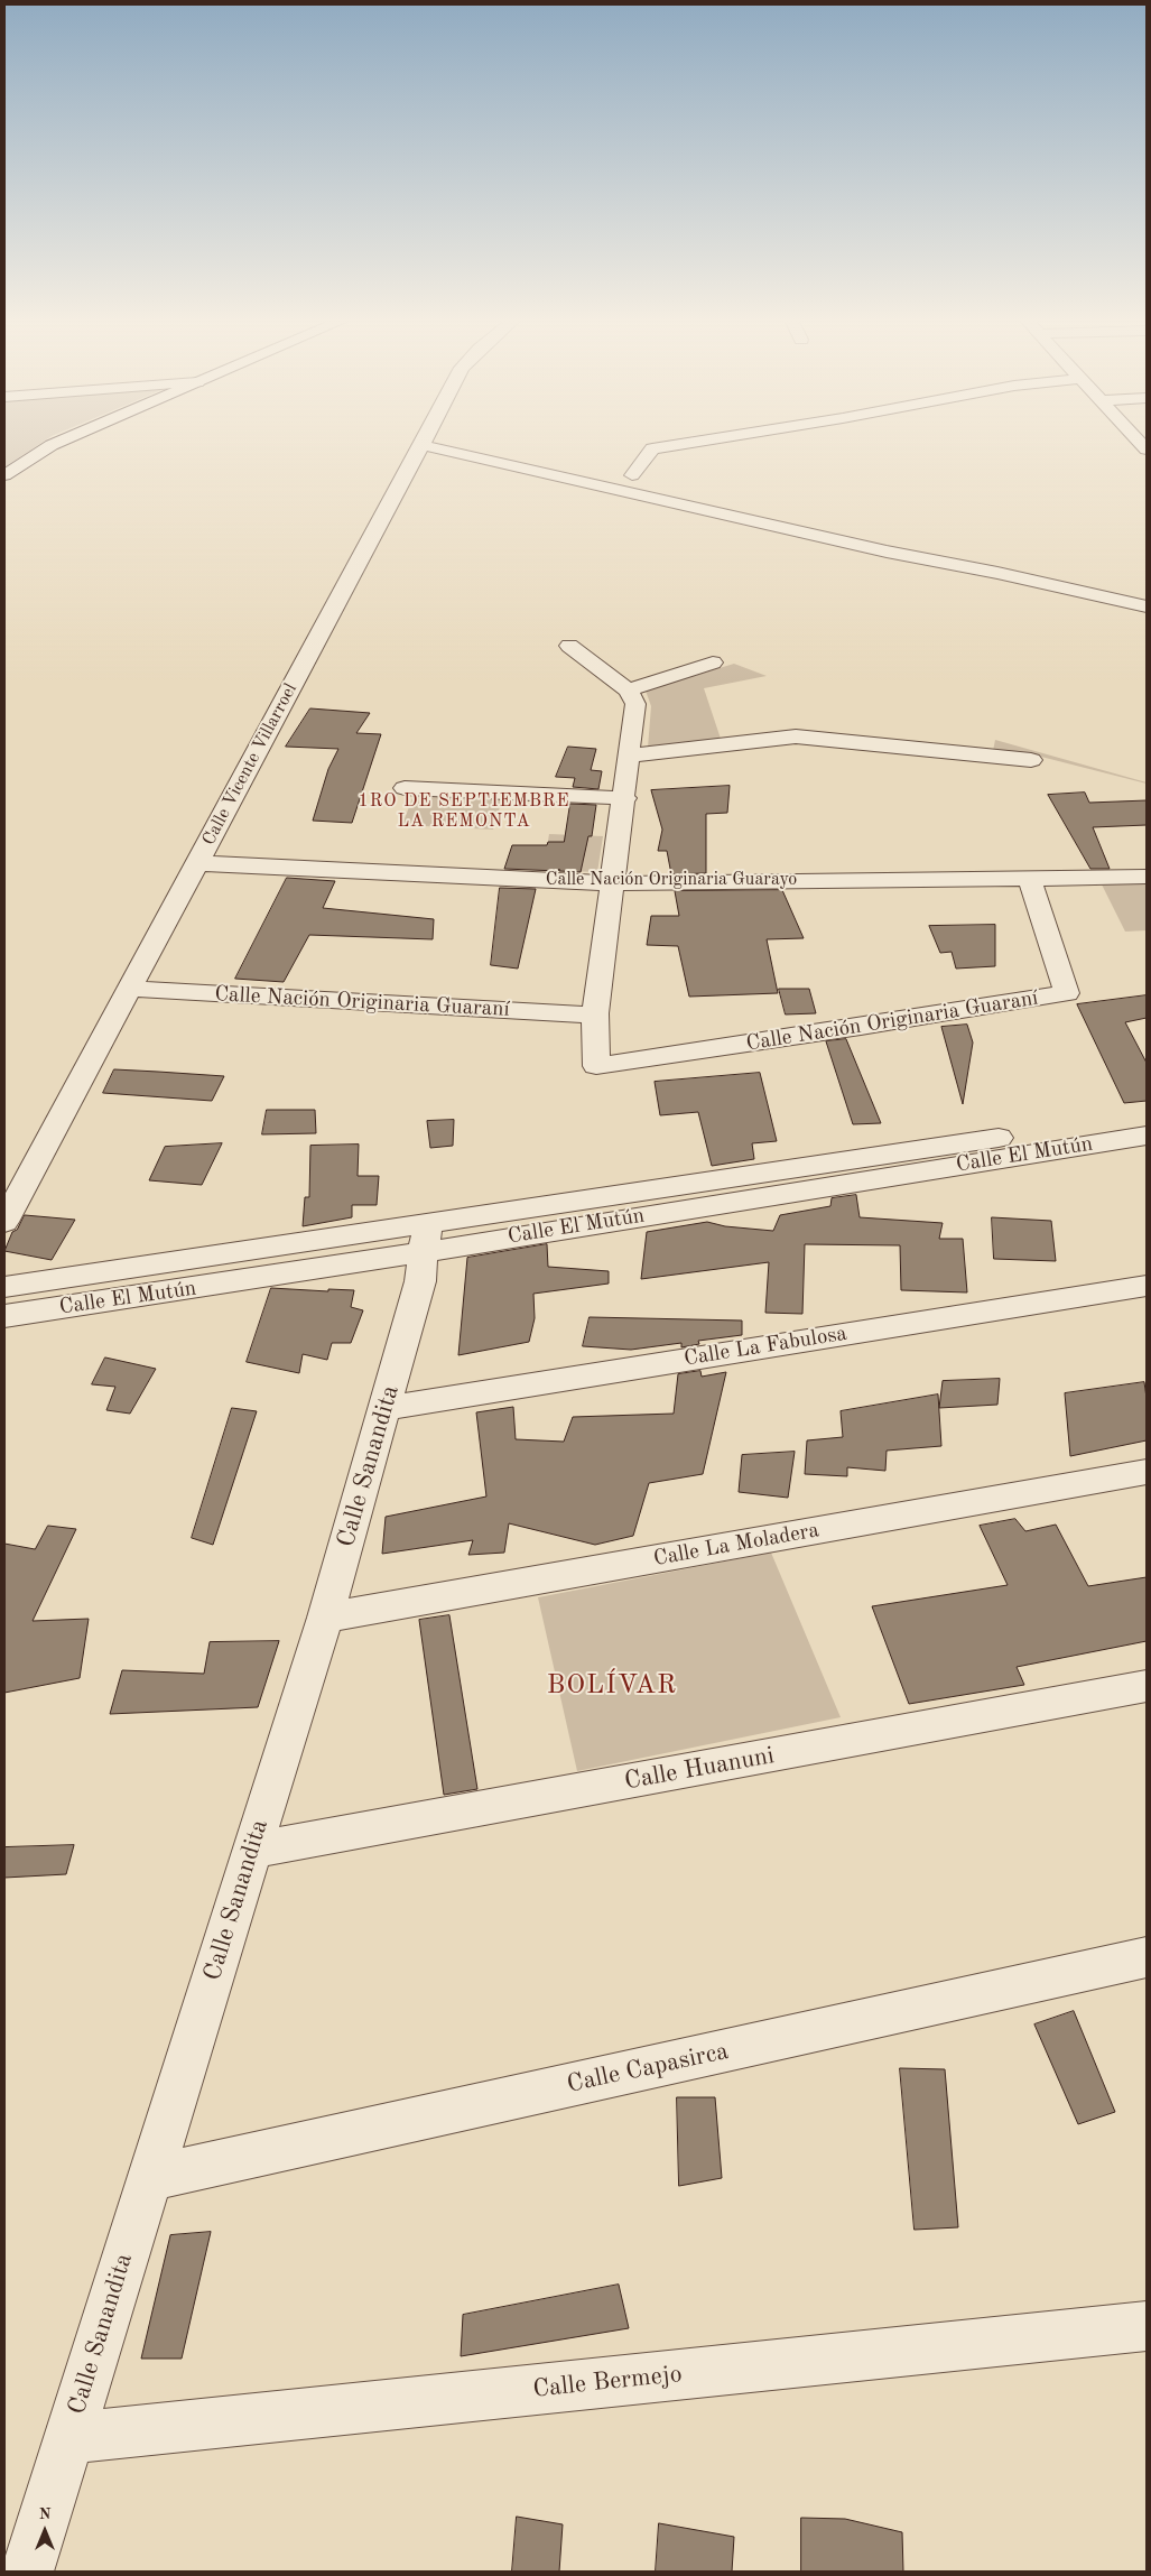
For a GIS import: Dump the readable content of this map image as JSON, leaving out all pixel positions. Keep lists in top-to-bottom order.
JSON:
{
  "streets": {
    "street": [
      "Calle Vicente Villarroel",
      "Calle Nación Originaria Guarayo",
      "Calle Nación Originaria Guaraní",
      "Calle El Mutún",
      "Calle La Fabulosa",
      "Calle Sanandita",
      "Calle La Moladera",
      "Calle Huanuni",
      "Calle Capasirca",
      "Calle Bermejo"
    ]
  },
  "crossings": [
    ["Calle Vicente Villarroel", "Calle Nación Originaria Guarayo"],
    ["Calle Vicente Villarroel", "Calle Nación Originaria Guaraní"],
    ["Calle Nación Originaria Guarayo", "Calle Nación Originaria Guaraní"],
    ["Calle El Mutún", "Calle Sanandita"],
    ["Calle La Fabulosa", "Calle Sanandita"],
    ["Calle Sanandita", "Calle La Moladera"],
    ["Calle Sanandita", "Calle Huanuni"],
    ["Calle Sanandita", "Calle Capasirca"],
    ["Calle Sanandita", "Calle Bermejo"]
  ],
  "districts": ["1RO DE SEPTIEMBRE LA REMONTA", "BOLÍVAR"],
  "north": "top"
}
